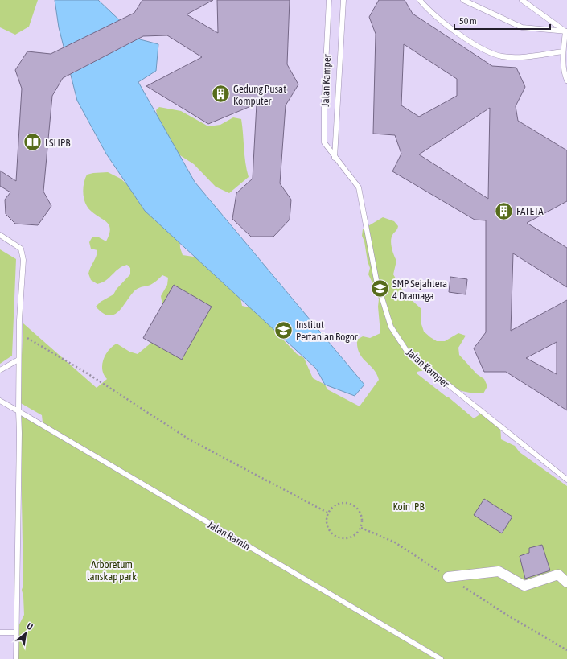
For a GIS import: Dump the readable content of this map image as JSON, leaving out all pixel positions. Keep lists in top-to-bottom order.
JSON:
{
  "streets": {
    "lane": ["Jalan Kamper", "Jalan Ramin"]
  },
  "parks": ["Koin IPB", "Arboretum lanskap park"],
  "places": {
    "building": ["Gedung Pusat Komputer", "FATETA"],
    "library": ["LSI IPB"],
    "school or university": ["SMP Sejahtera 4 Dramaga", "Institut Pertanian Bogor"]
  },
  "scale_bar": "50 m",
  "north": "top right"
}
